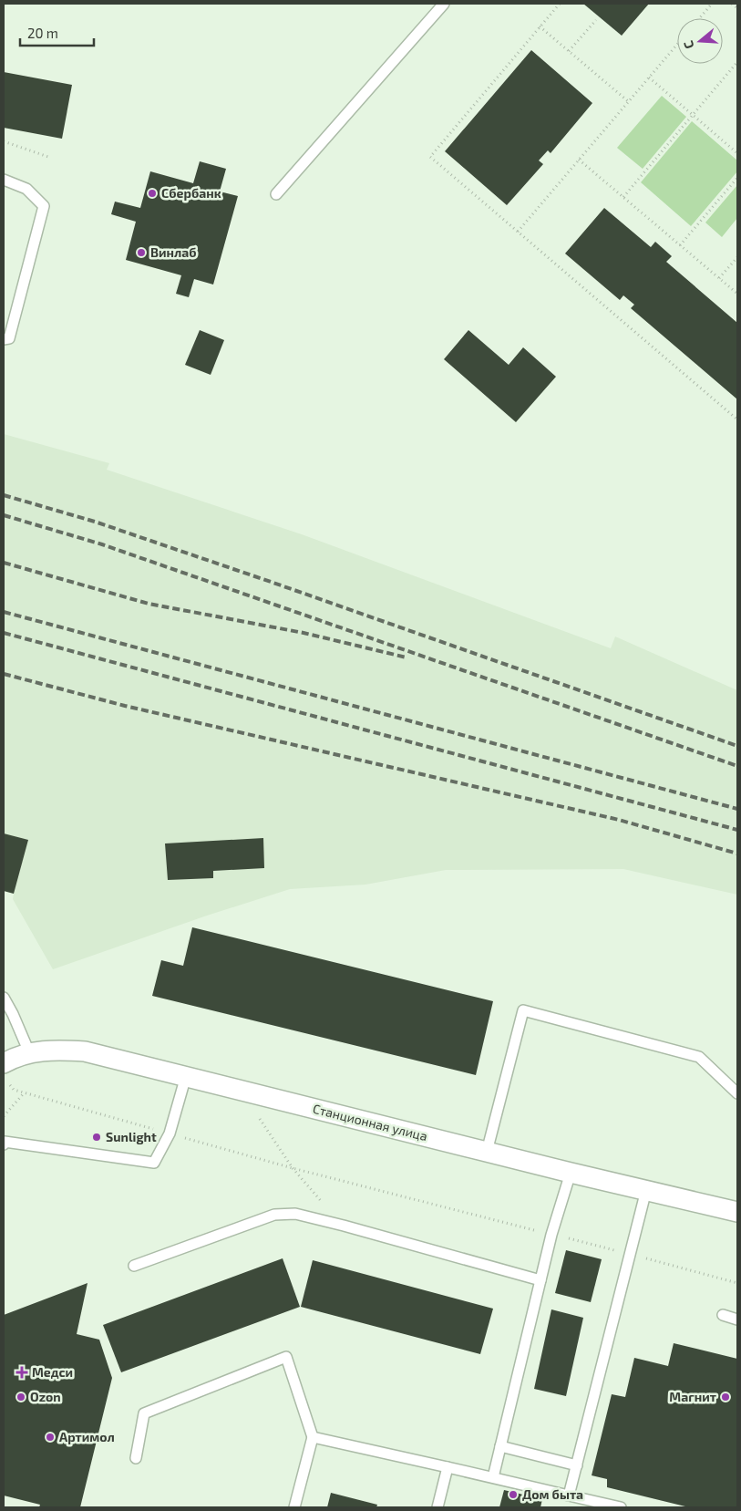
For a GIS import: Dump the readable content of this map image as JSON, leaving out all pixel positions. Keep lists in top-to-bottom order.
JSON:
{
  "streets": {
    "street": ["Станционная улица"]
  },
  "places": {
    "other": [
      "Сбербанк",
      "Винлаб",
      "Sunlight",
      "Ozon",
      "Магнит",
      "Артимол",
      "Дом быта"
    ],
    "health": ["Медси"]
  },
  "scale_bar": "20 m",
  "north": "left"
}
